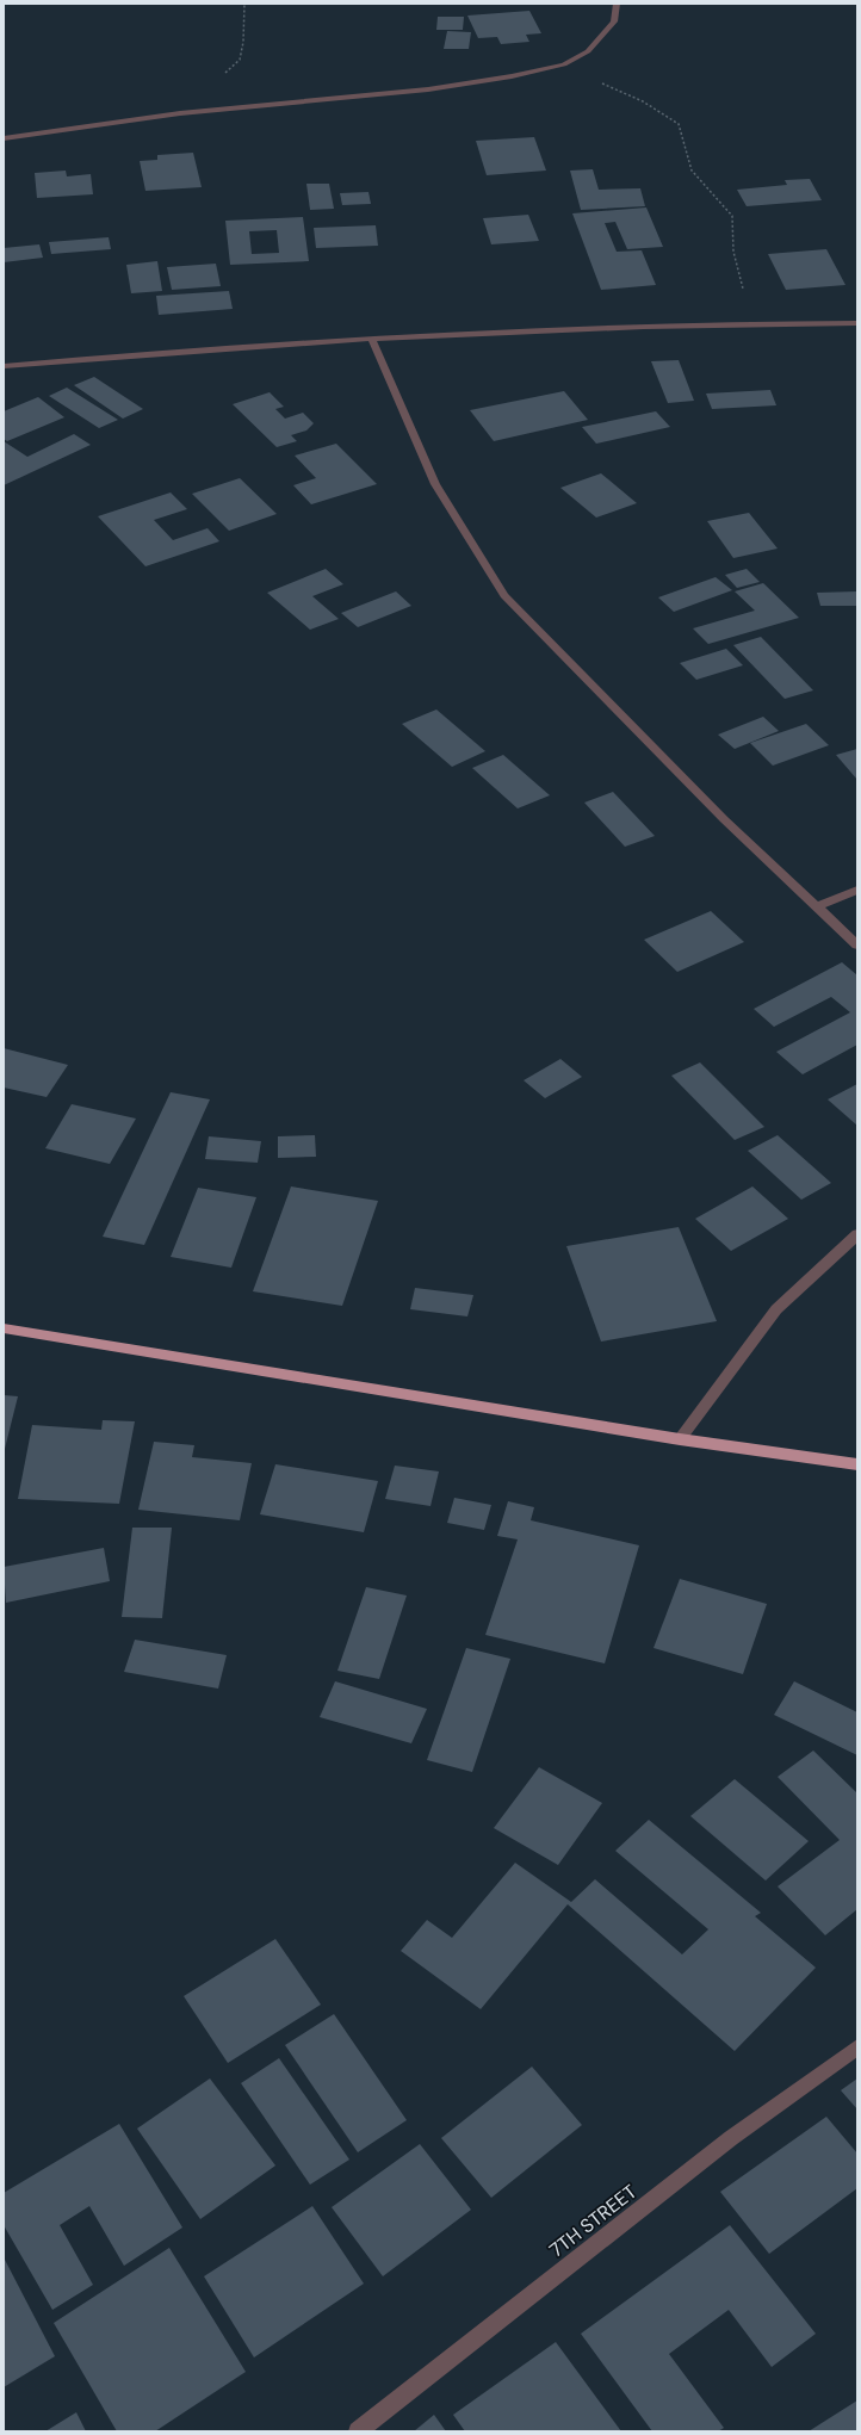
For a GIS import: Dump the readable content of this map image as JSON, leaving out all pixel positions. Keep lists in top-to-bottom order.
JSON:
{
  "streets": {
    "street": ["7TH STREET"]
  }
}
